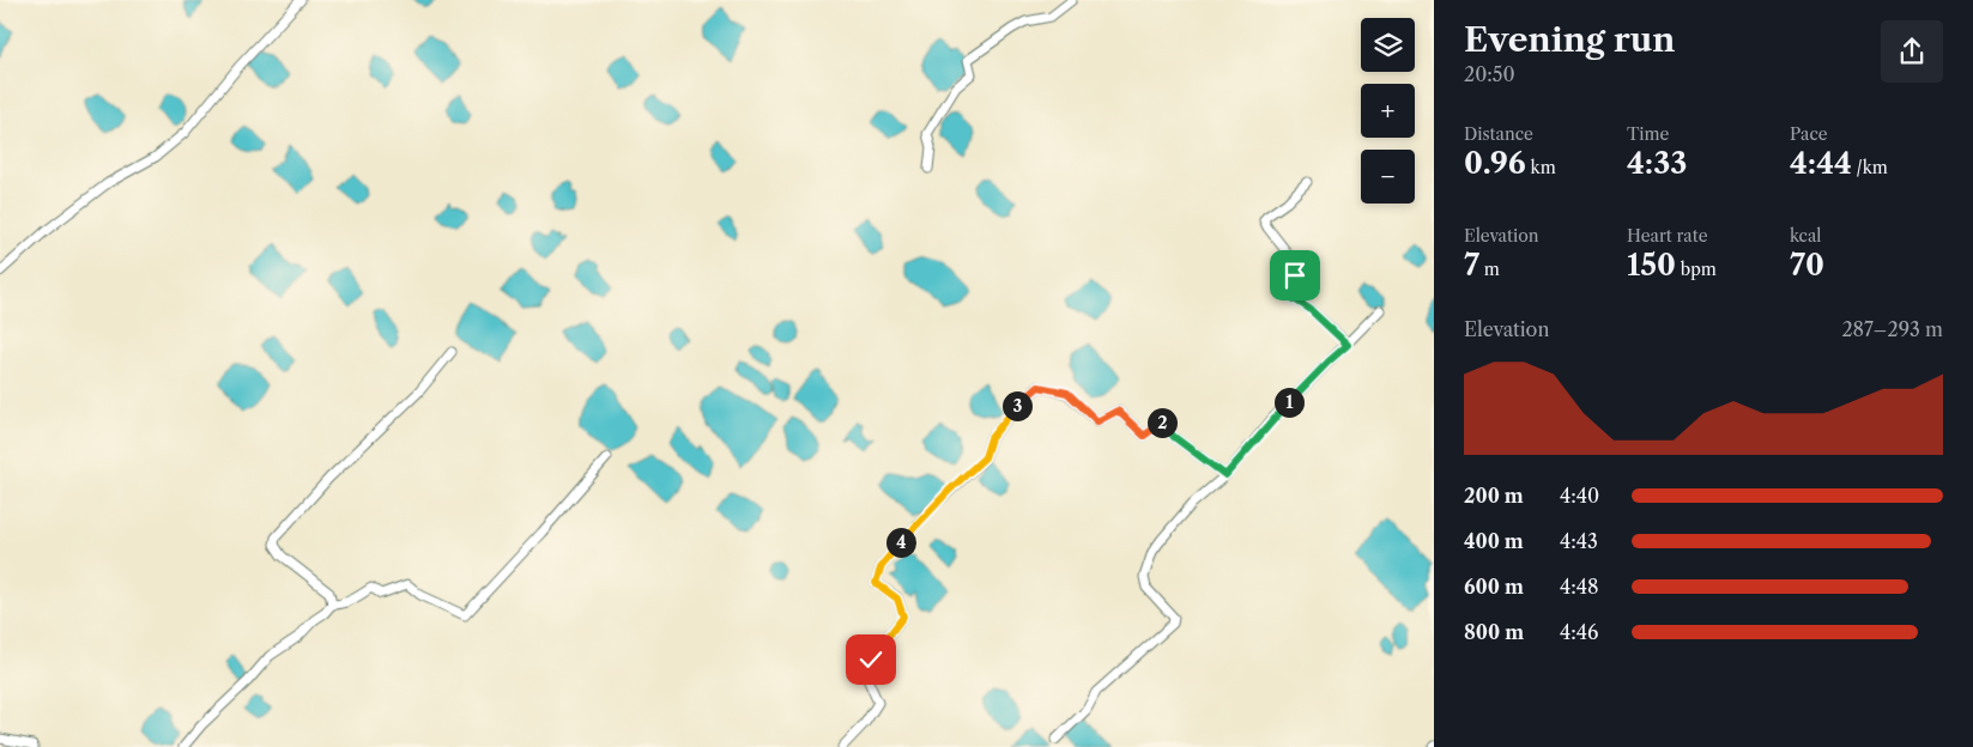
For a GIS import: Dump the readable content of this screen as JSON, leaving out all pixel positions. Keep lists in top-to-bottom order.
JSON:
{
  "page": {
    "heading": ["Evening run", "20:50"],
    "map_buttons": ["+", "−"],
    "stats": [
      ["Distance", "0.96 km"],
      ["Time", "4:33"],
      ["Pace", "4:44 /km"],
      ["Elevation", "7 m"],
      ["Heart rate", "150 bpm"],
      ["kcal", "70"]
    ],
    "chart": ["Elevation", "287–293 m"],
    "pins": [
      "1",
      "3",
      "2",
      "4"
    ],
    "list": [
      {
        "name": "200 m",
        "note": "4:40"
      },
      {
        "name": "400 m",
        "note": "4:43"
      },
      {
        "name": "600 m",
        "note": "4:48"
      },
      {
        "name": "800 m",
        "note": "4:46"
      }
    ]
  }
}
